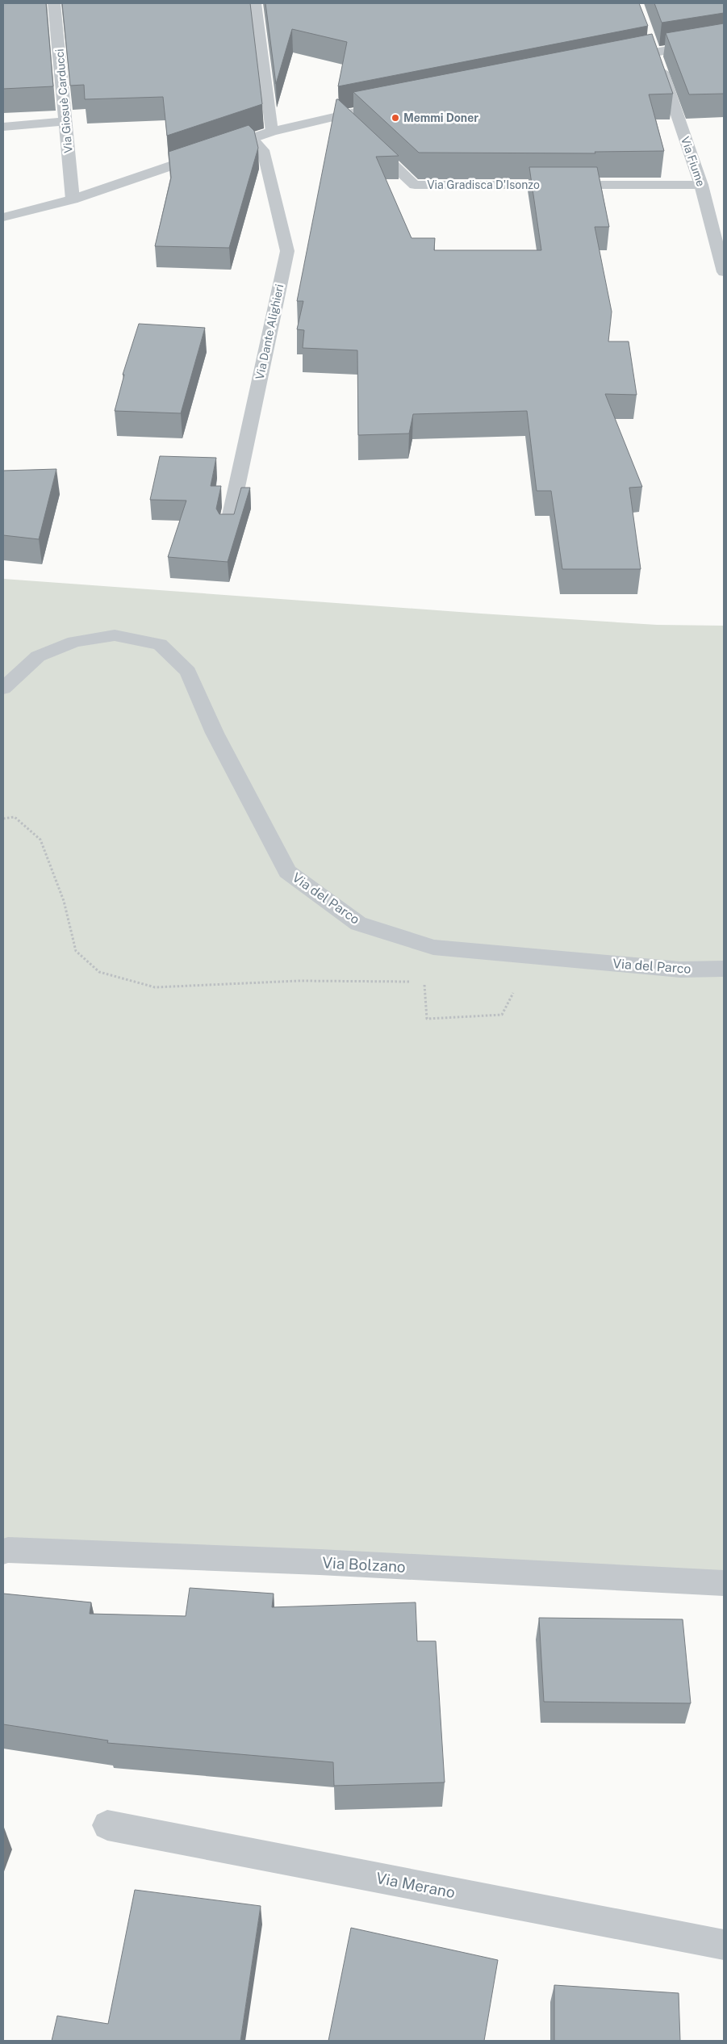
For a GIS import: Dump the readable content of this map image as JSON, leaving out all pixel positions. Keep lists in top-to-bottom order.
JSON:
{
  "streets": {
    "street": [
      "Via Giosuè Carducci",
      "Via Fiume",
      "Via Gradisca D'Isonzo",
      "Via Dante Alighieri",
      "Via del Parco",
      "Via Bolzano",
      "Via Merano"
    ]
  },
  "crossings": [
    ["Via Fiume", "Via Gradisca D'Isonzo"]
  ],
  "places": ["Memmi Doner"]
}
